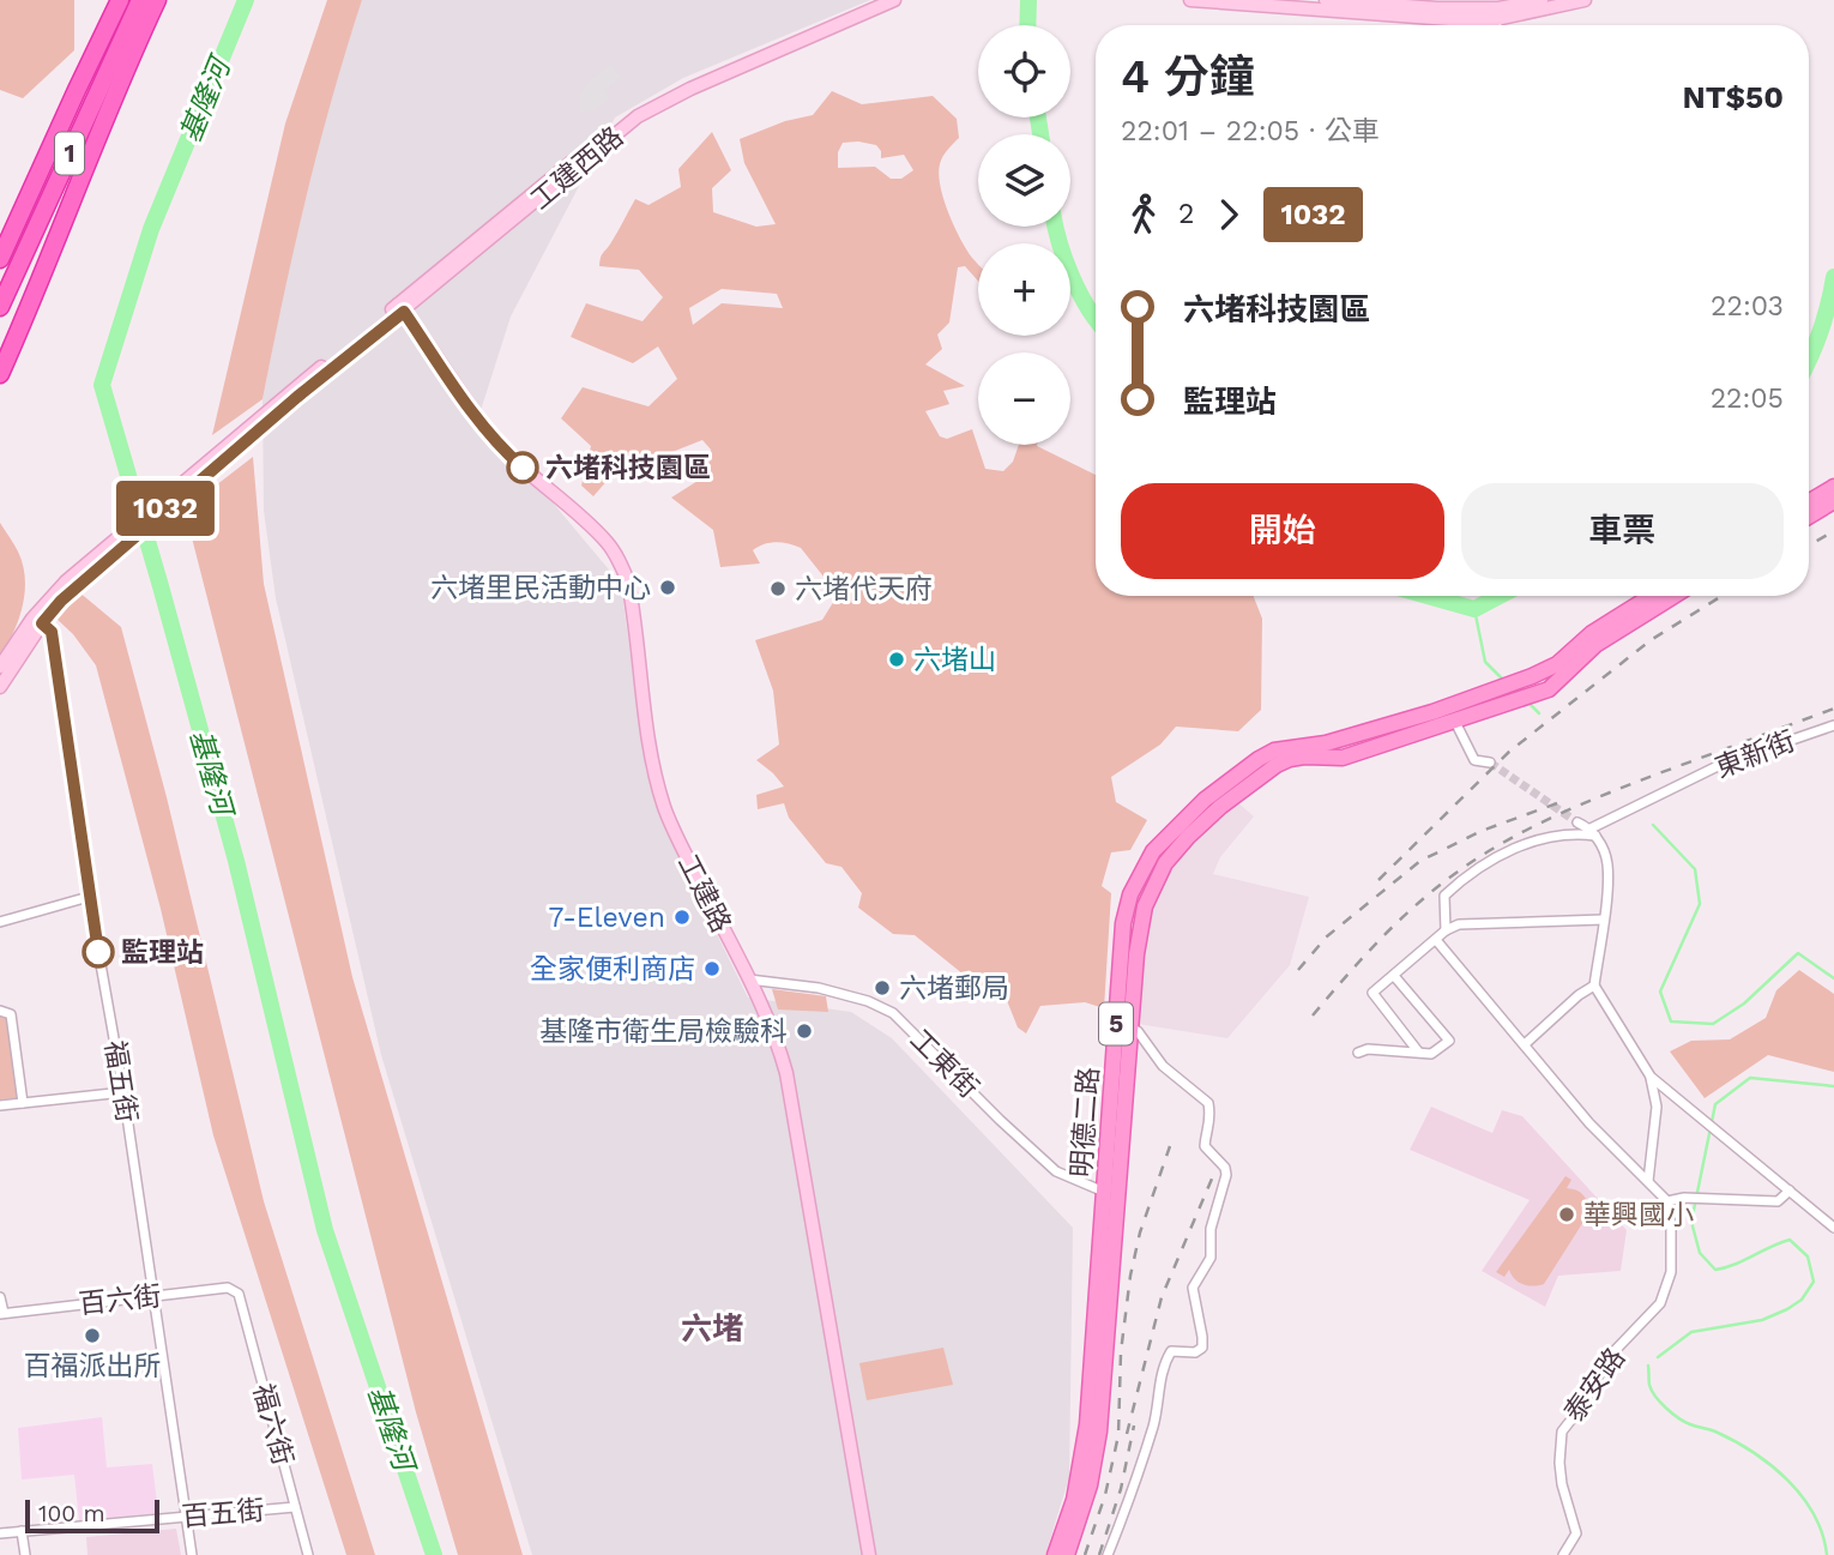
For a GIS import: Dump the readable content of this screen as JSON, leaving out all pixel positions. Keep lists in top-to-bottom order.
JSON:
{
  "streets": {
    "highway": ["1"],
    "main road": ["5", "明德二路"],
    "street": [
      "工建西路",
      "東新街",
      "工建路",
      "工東街",
      "福五街",
      "百六街",
      "泰安路",
      "福六街",
      "百五街"
    ]
  },
  "crossings": [
    ["工建西路", "工建路"],
    ["工建西路", "福五街"],
    ["工建路", "工東街"],
    ["工東街", "明德二路"],
    ["福五街", "百六街"],
    ["福五街", "百五街"],
    ["百六街", "福六街"],
    ["福六街", "百五街"]
  ],
  "districts": ["六堵"],
  "water": ["基隆河"],
  "places": [
    "六堵科技園區",
    "六堵里民活動中心",
    "六堵代天府",
    "六堵山",
    "7-Eleven",
    "監理站",
    "全家便利商店",
    "六堵郵局",
    "基隆市衛生局檢驗科",
    "華興國小",
    "百福派出所"
  ],
  "lines": ["bus line 1032"],
  "scale_bar": "100 m",
  "page": {
    "on_map": "1032",
    "map_buttons": ["+", "−"],
    "heading": ["4 分鐘", "22:01 – 22:05 · 公車", "NT$50"],
    "legs": ["2", "1032"],
    "list": [
      {
        "name": "六堵科技園區",
        "value": "22:03"
      },
      {
        "name": "監理站",
        "value": "22:05"
      }
    ],
    "buttons": ["開始", "車票"],
    "scale": "100 m"
  }
}
